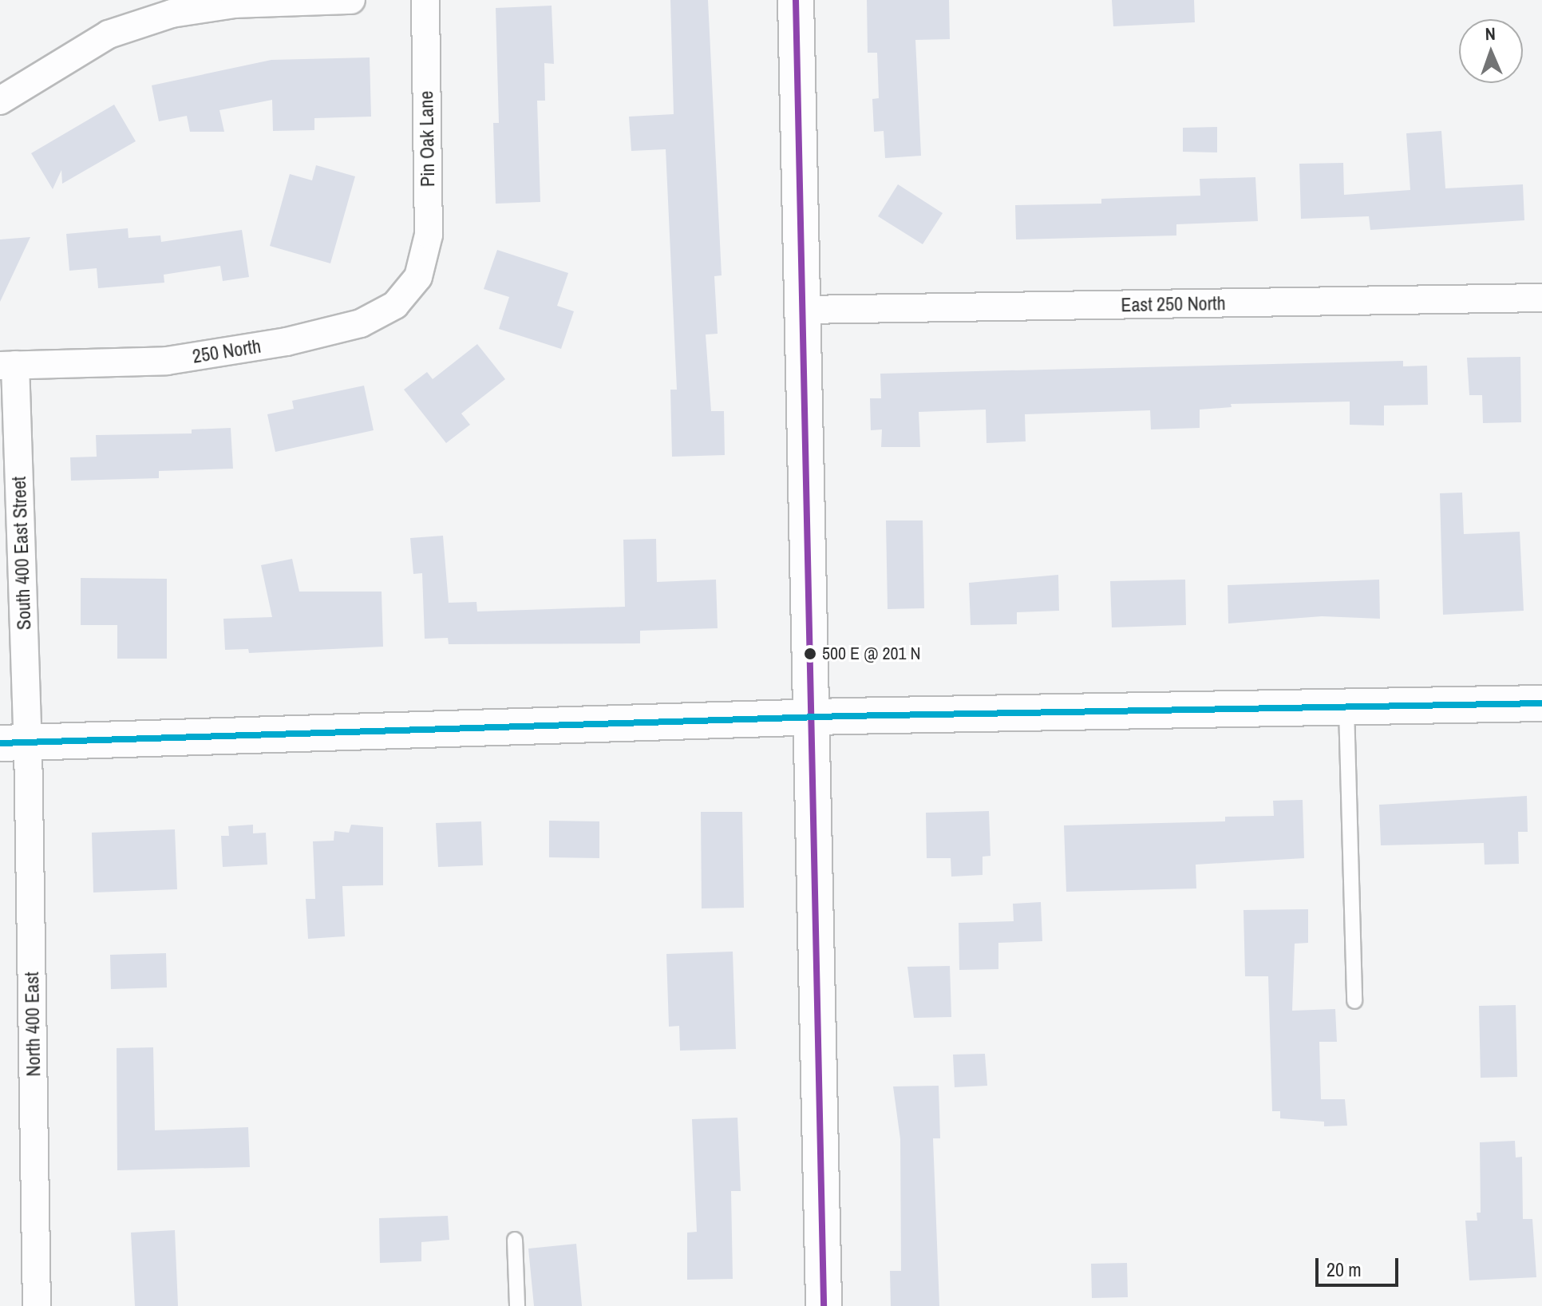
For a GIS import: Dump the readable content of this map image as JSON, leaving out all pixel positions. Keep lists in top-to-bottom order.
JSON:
{
  "streets": {
    "street": [
      "Pin Oak Lane",
      "East 250 North",
      "250 North",
      "South 400 East Street",
      "North 400 East"
    ]
  },
  "crossings": [
    ["Pin Oak Lane", "250 North"],
    ["250 North", "South 400 East Street"],
    ["South 400 East Street", "North 400 East"]
  ],
  "places": ["500 E @ 201 N"],
  "scale_bar": "20 m",
  "north": "top"
}
